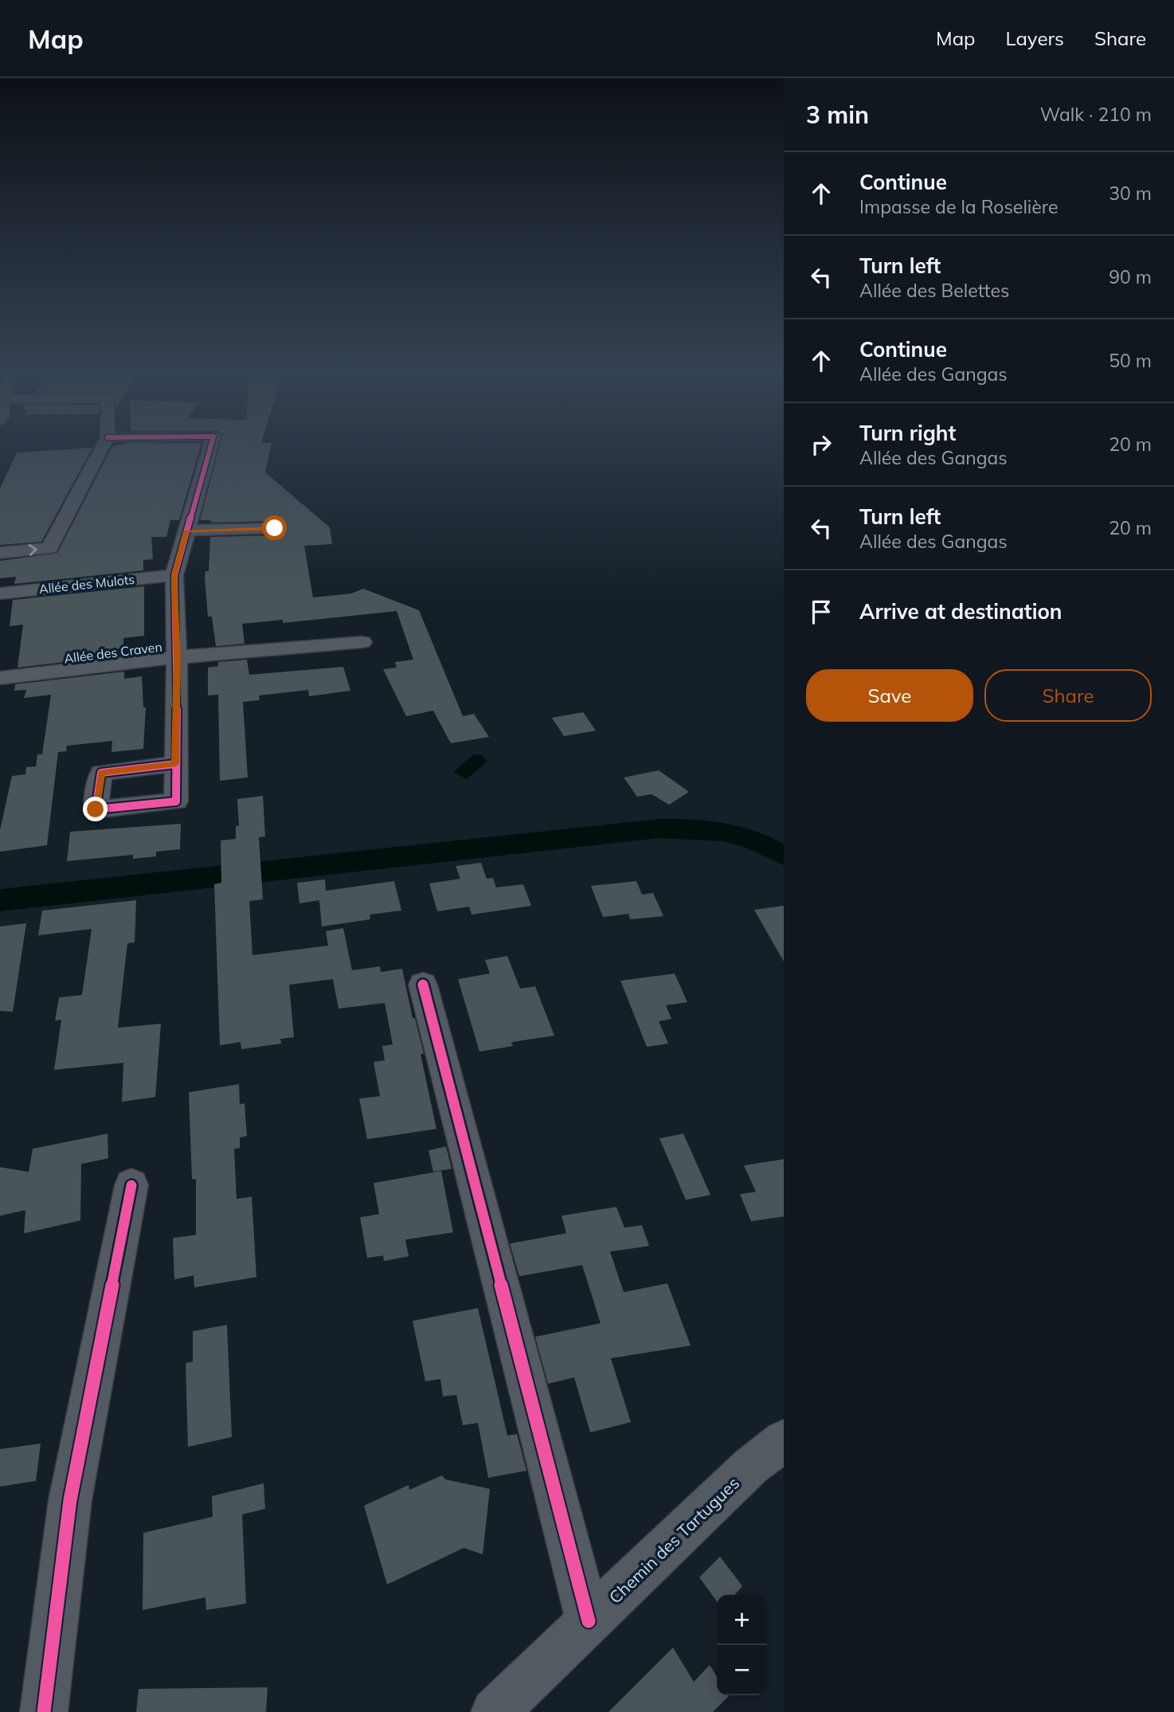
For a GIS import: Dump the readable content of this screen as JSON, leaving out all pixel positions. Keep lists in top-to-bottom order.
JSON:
{
  "streets": {
    "street": ["Allée des Mulots", "Allée des Craven", "Chemin des Tartugues"]
  },
  "page": {
    "header": "Map",
    "nav": ["Map", "Layers", "Share"],
    "heading": ["3 min", "Walk · 210 m"],
    "list": [
      ["Continue", "Impasse de la Roselière", "30 m"],
      ["Turn left", "Allée des Belettes", "90 m"],
      ["Continue", "Allée des Gangas", "50 m"],
      ["Turn right", "Allée des Gangas", "20 m"],
      ["Turn left", "Allée des Gangas", "20 m"],
      "Arrive at destination"
    ],
    "buttons": ["Save", "Share"],
    "map_buttons": ["+", "−"]
  }
}
